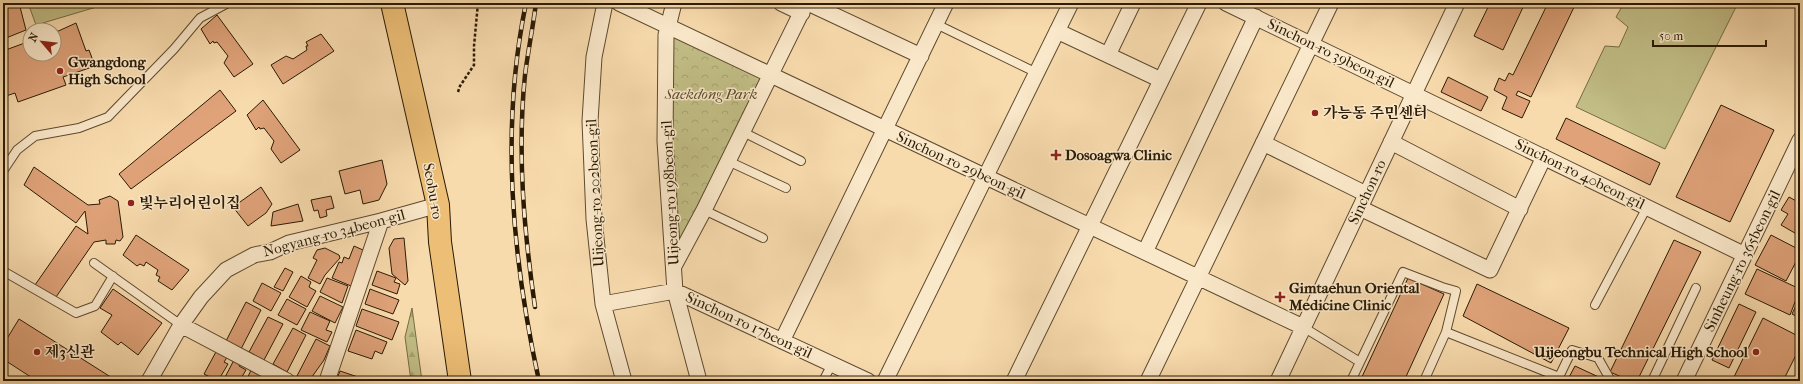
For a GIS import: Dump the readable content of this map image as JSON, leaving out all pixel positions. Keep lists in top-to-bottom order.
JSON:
{
  "streets": {
    "main road": ["Seobu-ro"],
    "street": [
      "Sinchon-ro 39beon-gil",
      "Sinchon-ro 29beon-gil",
      "Sinchon-ro 40beon-gil",
      "Sinchon-ro",
      "Uijeong-ro 202beon-gil",
      "Uijeong-ro 198beon-gil",
      "Nogyang-ro 34beon-gil",
      "Sinheung-ro 365beon-gil",
      "Sinchon-ro 17beon-gil"
    ]
  },
  "crossings": [
    ["Sinchon-ro 39beon-gil", "Sinchon-ro 40beon-gil"],
    ["Sinchon-ro 39beon-gil", "Sinchon-ro"],
    ["Sinchon-ro 29beon-gil", "Sinchon-ro"],
    ["Sinchon-ro 29beon-gil", "Uijeong-ro 198beon-gil"],
    ["Sinchon-ro 40beon-gil", "Sinchon-ro"],
    ["Sinchon-ro 40beon-gil", "Sinheung-ro 365beon-gil"],
    ["Seobu-ro", "Nogyang-ro 34beon-gil"],
    ["Uijeong-ro 202beon-gil", "Sinchon-ro 17beon-gil"],
    ["Uijeong-ro 198beon-gil", "Sinchon-ro 17beon-gil"]
  ],
  "parks": ["Saekdong Park"],
  "places": {
    "other": [
      "Gwangdong High School",
      "가능동 주민센터",
      "빛누리어린이집",
      "제3신관",
      "Uijeongbu Technical High School"
    ],
    "health": ["Dosoagwa Clinic", "Gimtaehun Oriental Medicine Clinic"]
  },
  "scale_bar": "50 m",
  "north": "top left"
}
